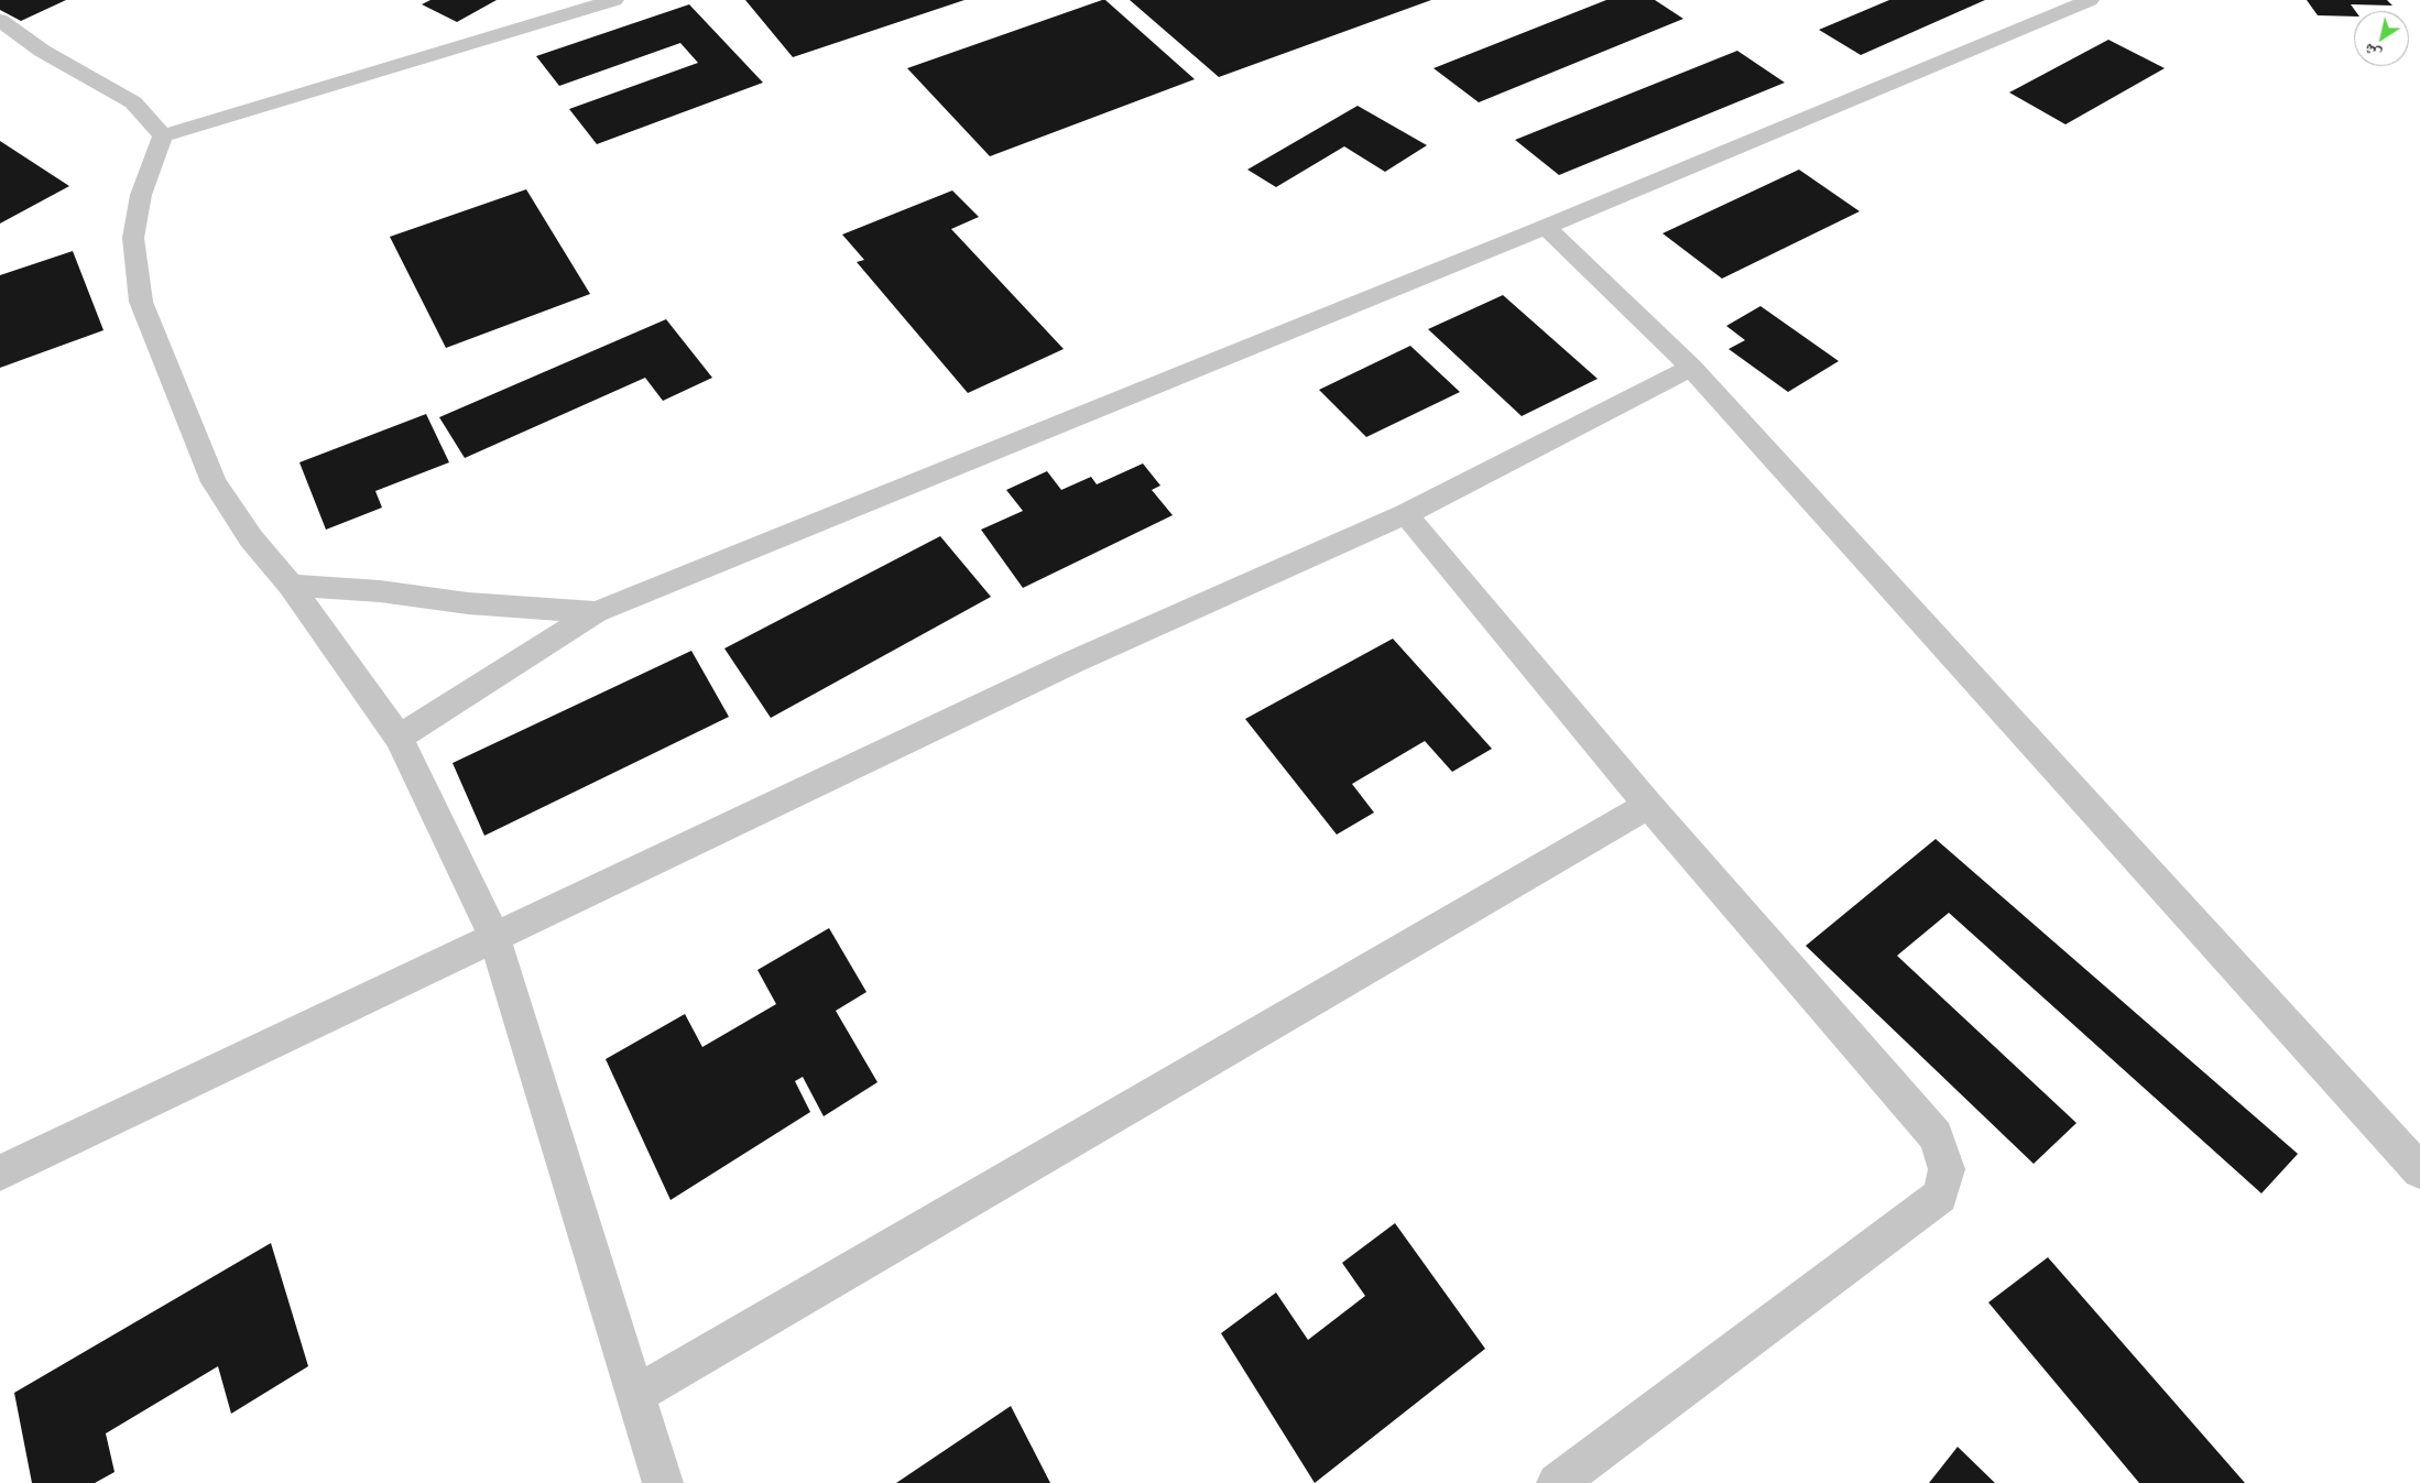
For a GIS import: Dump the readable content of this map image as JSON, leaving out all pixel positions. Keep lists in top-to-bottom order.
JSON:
{
  "north": "bottom left"
}
